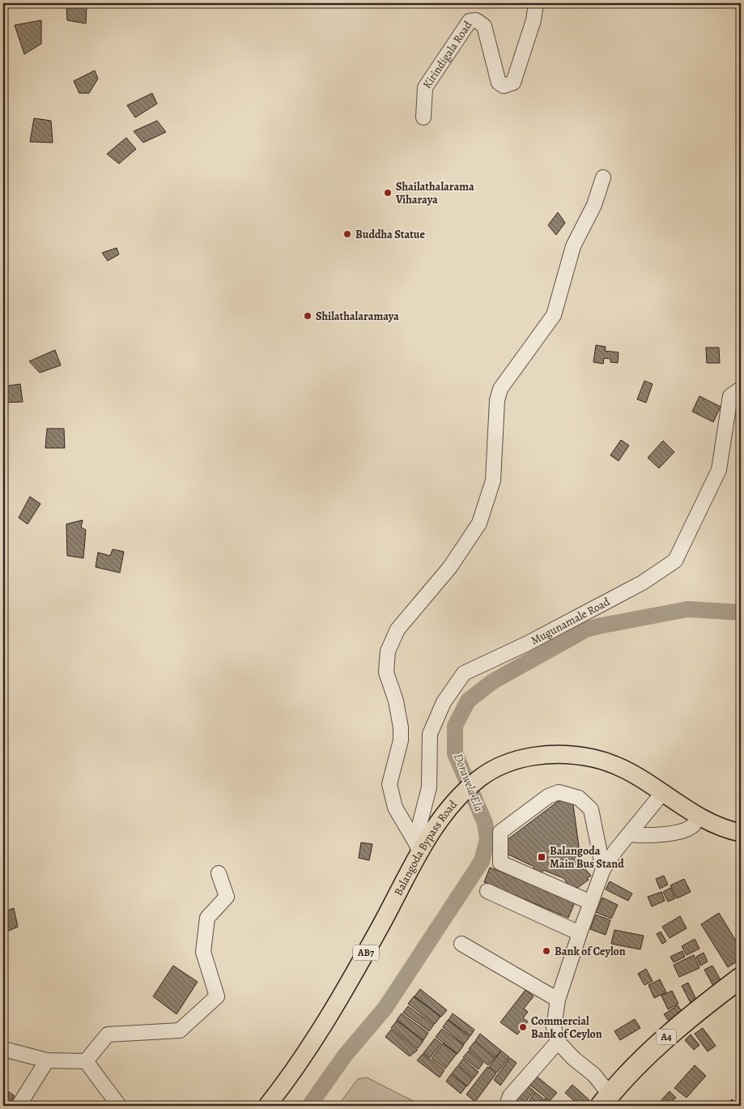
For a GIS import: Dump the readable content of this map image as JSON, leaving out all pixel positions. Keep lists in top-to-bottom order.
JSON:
{
  "streets": {
    "highway": ["A4"],
    "main road": ["Balangoda Bypass Road", "AB7"],
    "street": ["Kirindigala Road", "Mugunamale Road"]
  },
  "crossings": [
    ["Mugunamale Road", "Balangoda Bypass Road"]
  ],
  "water": ["Dorawela Ela"],
  "places": {
    "other": [
      "Shailathalarama Viharaya",
      "Buddha Statue",
      "Shilathalaramaya",
      "Bank of Ceylon",
      "Commercial Bank of Ceylon"
    ],
    "transit": ["Balangoda Main Bus Stand"]
  }
}
